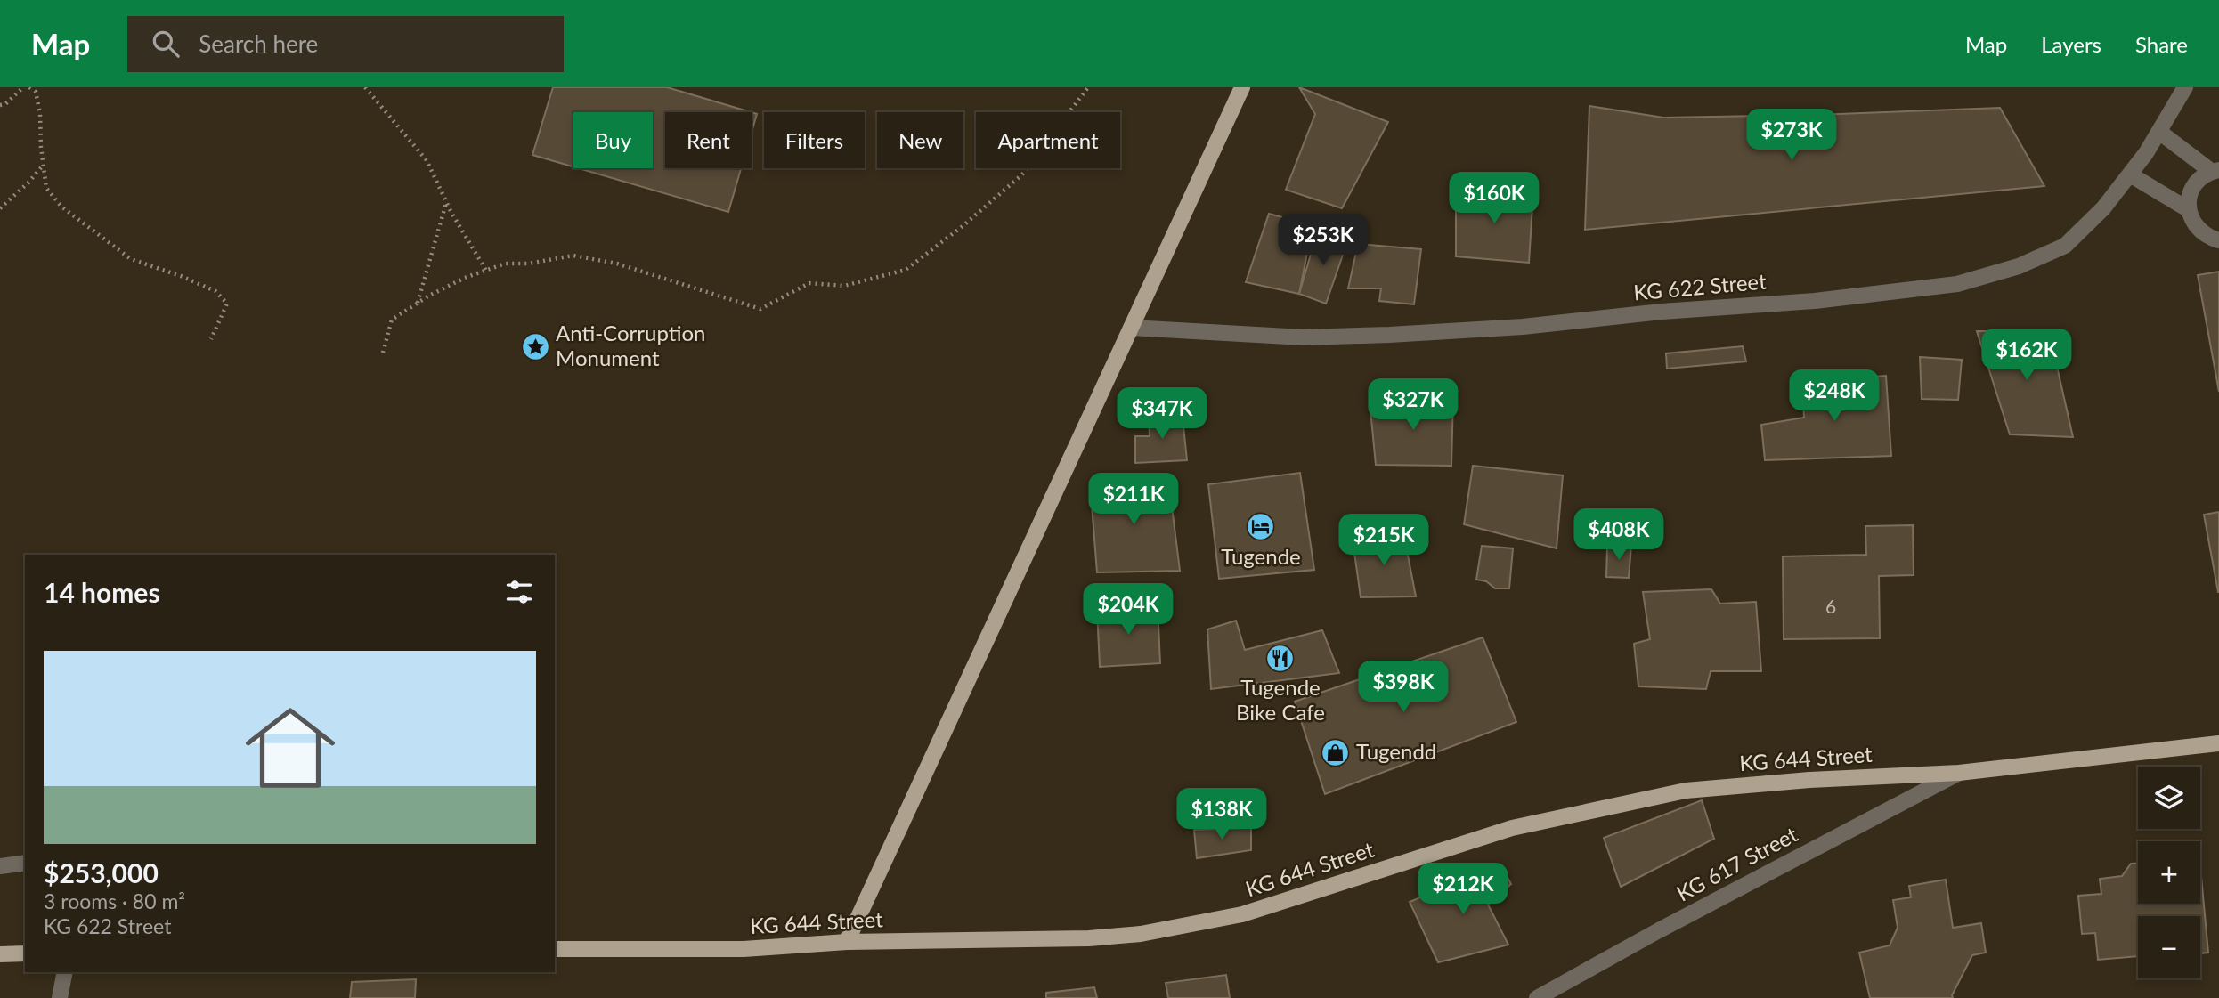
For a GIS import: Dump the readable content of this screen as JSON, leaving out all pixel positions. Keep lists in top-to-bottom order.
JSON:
{
  "streets": {
    "main road": ["KG 644 Street"],
    "street": ["KG 622 Street", "KG 617 Street"]
  },
  "crossings": [
    ["KG 644 Street", "KG 617 Street"]
  ],
  "places": {
    "place": ["Anti-Corruption Monument"],
    "hotel": ["Tugende"],
    "restaurant": ["Tugende Bike Cafe"],
    "shop": ["Tugendd"]
  },
  "house_numbers": ["6"],
  "page": {
    "header": "Map",
    "search": "Search here",
    "nav": ["Map", "Layers", "Share"],
    "price": [
      "$273K",
      "$160K",
      "$253K",
      "$162K",
      "$248K",
      "$327K",
      "$347K",
      "$211K",
      "$408K",
      "$215K",
      "$204K",
      "$398K",
      "$138K",
      "$212K"
    ],
    "chip": [
      "Buy",
      "Rent",
      "Filters",
      "New",
      "Apartment"
    ],
    "heading": "14 homes",
    "list": [
      {
        "name": "$253,000",
        "note": "3 rooms · 80 m² · KG 622 Street"
      }
    ],
    "map_buttons": ["+", "−"]
  }
}
